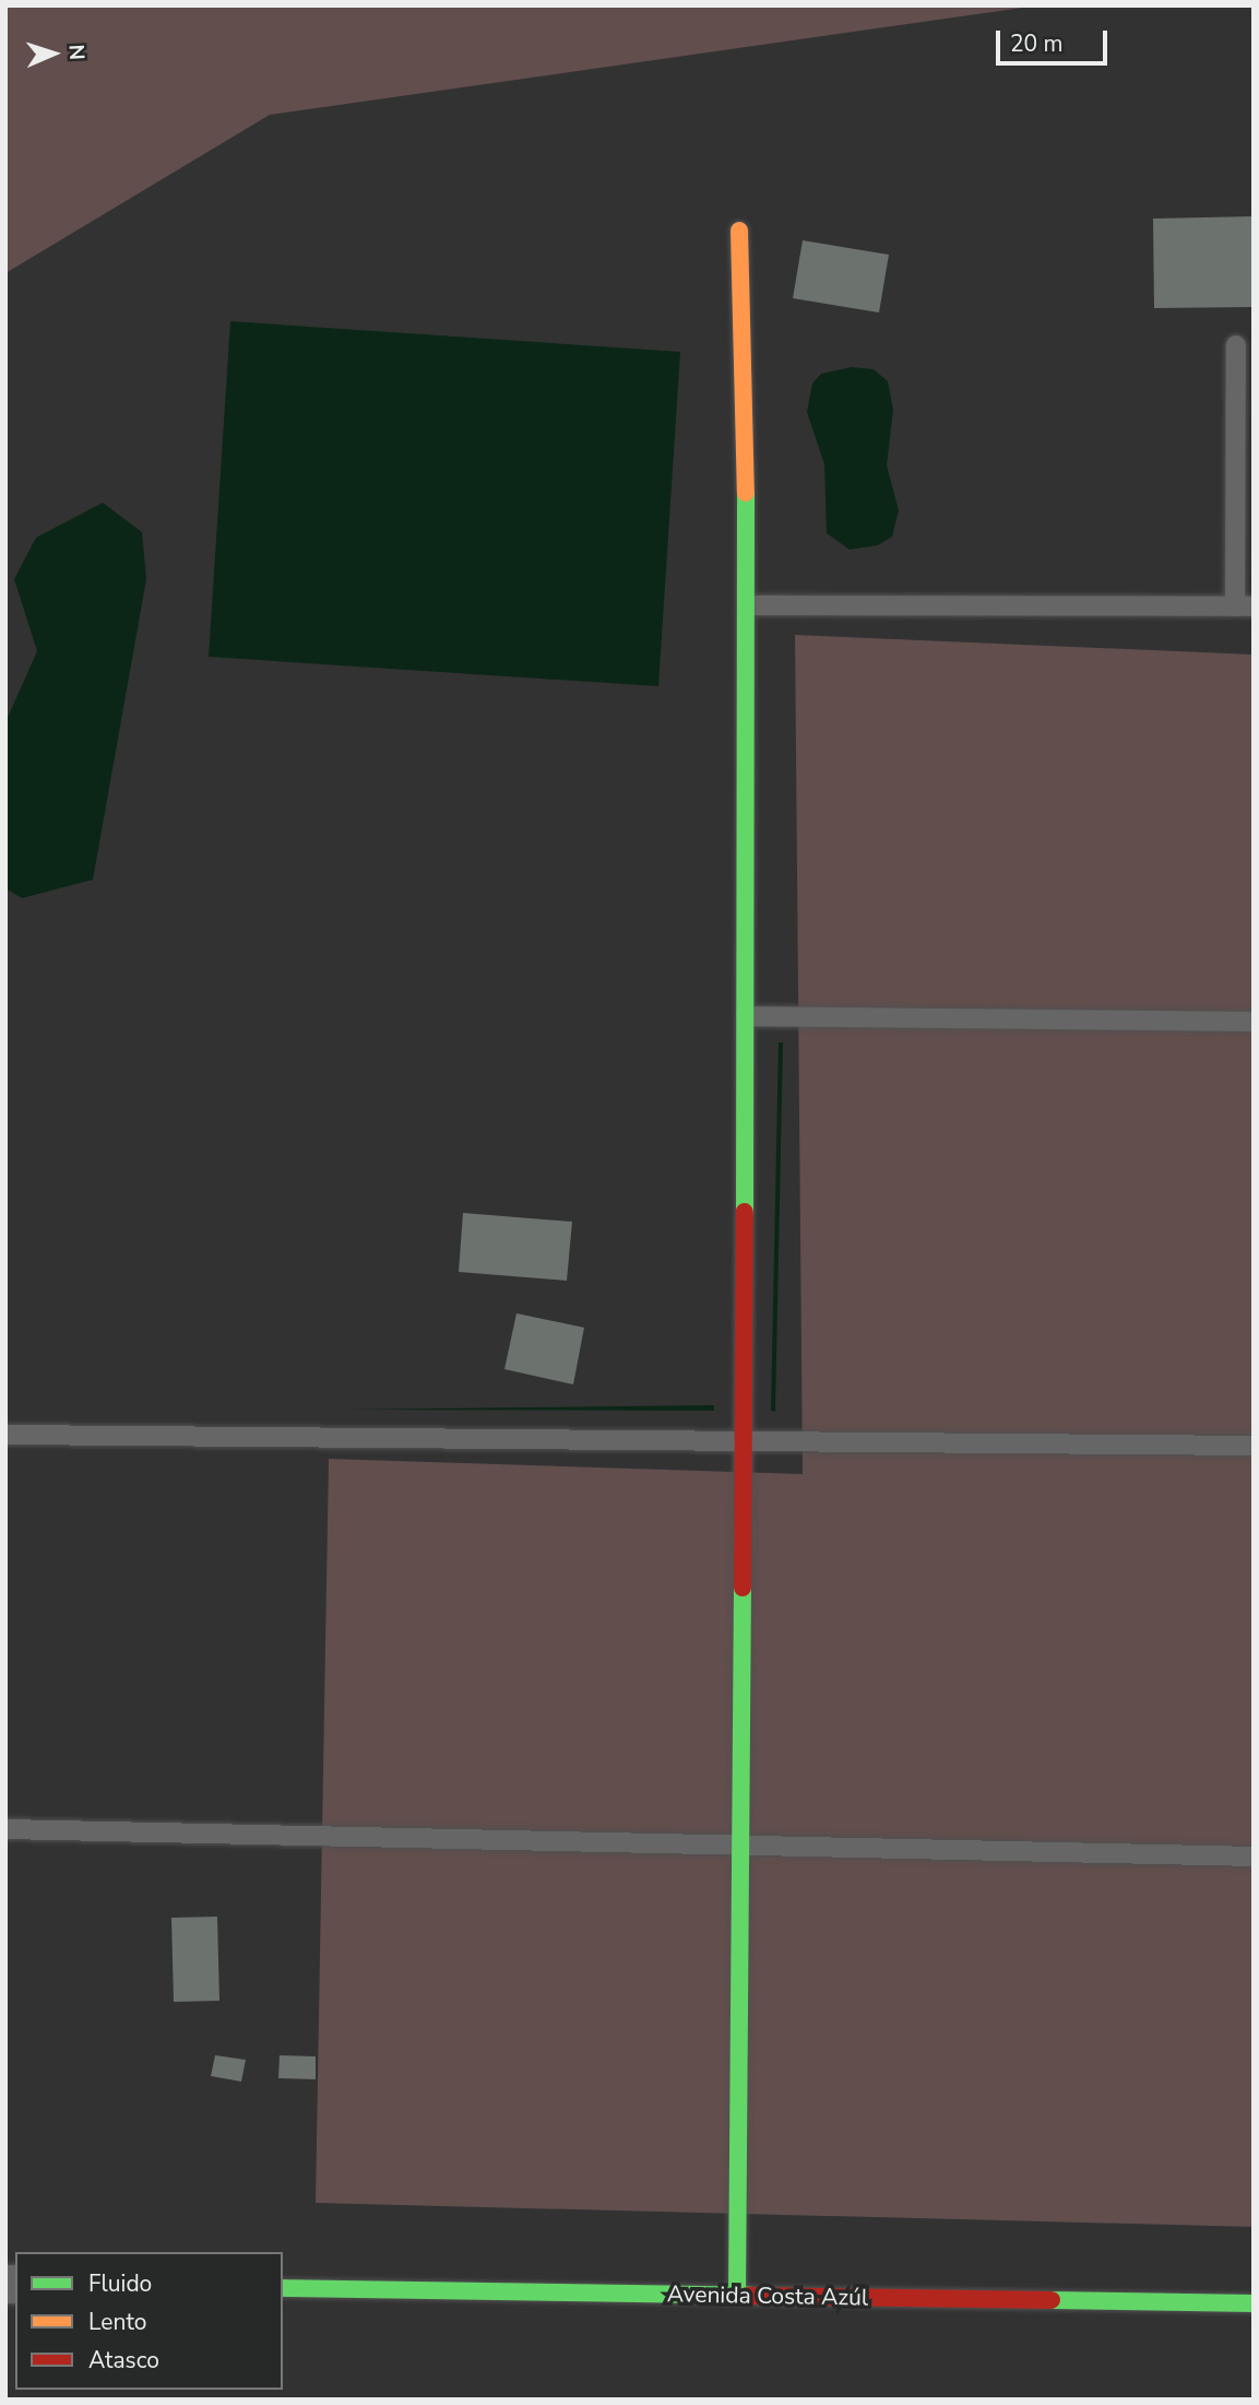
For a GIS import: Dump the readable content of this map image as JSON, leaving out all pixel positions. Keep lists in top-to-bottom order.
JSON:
{
  "streets": {
    "street": ["Avenida Costa Azúl"]
  },
  "legend": ["Fluido", "Lento", "Atasco"],
  "scale_bar": "20 m",
  "north": "right"
}
